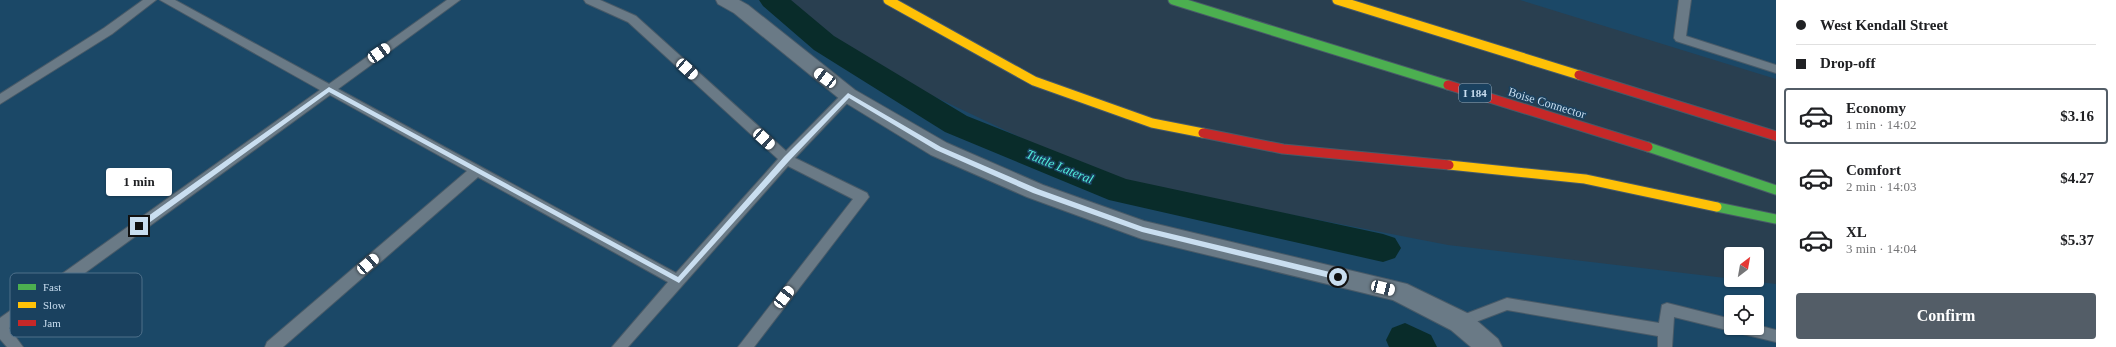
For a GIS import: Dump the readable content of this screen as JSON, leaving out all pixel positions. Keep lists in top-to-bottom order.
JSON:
{
  "streets": {
    "highway": ["I 184", "Boise Connector"]
  },
  "water": ["Tuttle Lateral"],
  "legend": ["Fast", "Slow", "Jam"],
  "north": "top right",
  "page": {
    "banner": ["West Kendall Street", "Drop-off"],
    "list": [
      {
        "name": "Economy",
        "note": "1 min · 14:02",
        "value": "$3.16"
      },
      {
        "name": "Comfort",
        "note": "2 min · 14:03",
        "value": "$4.27"
      },
      {
        "name": "XL",
        "note": "3 min · 14:04",
        "value": "$5.37"
      }
    ],
    "bubble": "1 min",
    "buttons": "Confirm"
  }
}
